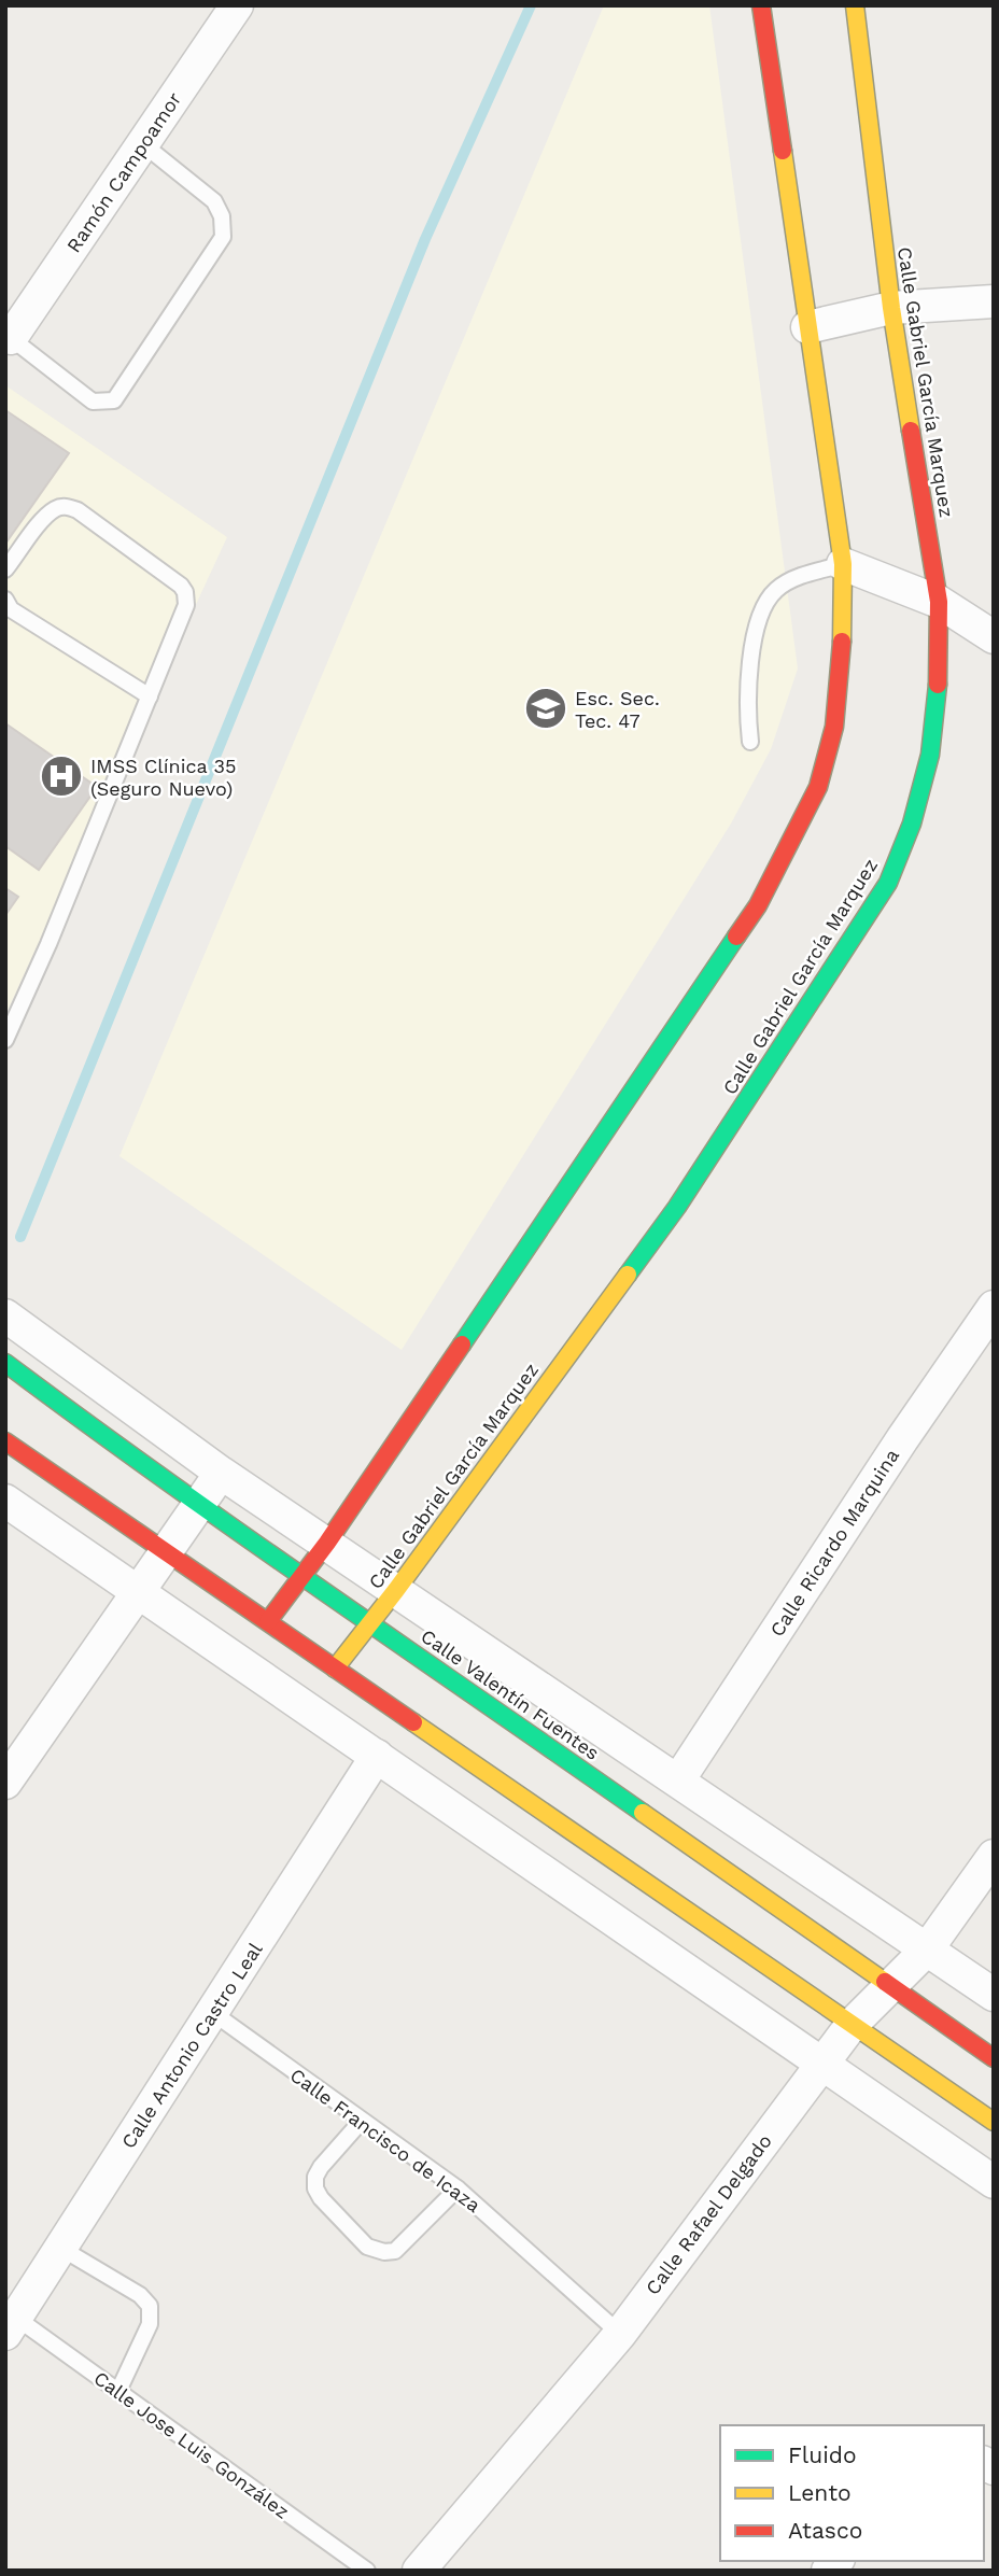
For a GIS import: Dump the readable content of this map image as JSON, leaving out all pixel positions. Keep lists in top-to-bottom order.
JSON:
{
  "streets": {
    "street": [
      "Ramón Campoamor",
      "Calle Gabriel García Marquez",
      "Calle Ricardo Marquina",
      "Calle Valentín Fuentes",
      "Calle Antonio Castro Leal",
      "Calle Rafael Delgado"
    ],
    "lane": ["Calle Francisco de Icaza", "Calle Jose Luis González"]
  },
  "crossings": [
    ["Calle Gabriel García Marquez", "Calle Valentín Fuentes"],
    ["Calle Valentín Fuentes", "Calle Rafael Delgado"],
    ["Calle Antonio Castro Leal", "Calle Francisco de Icaza"],
    ["Calle Antonio Castro Leal", "Calle Jose Luis González"],
    ["Calle Francisco de Icaza", "Calle Rafael Delgado"]
  ],
  "places": {
    "school or university": ["Esc. Sec. Tec. 47"],
    "hospital": ["IMSS Clínica 35 (Seguro Nuevo)"]
  },
  "legend": ["Fluido", "Lento", "Atasco"]
}
